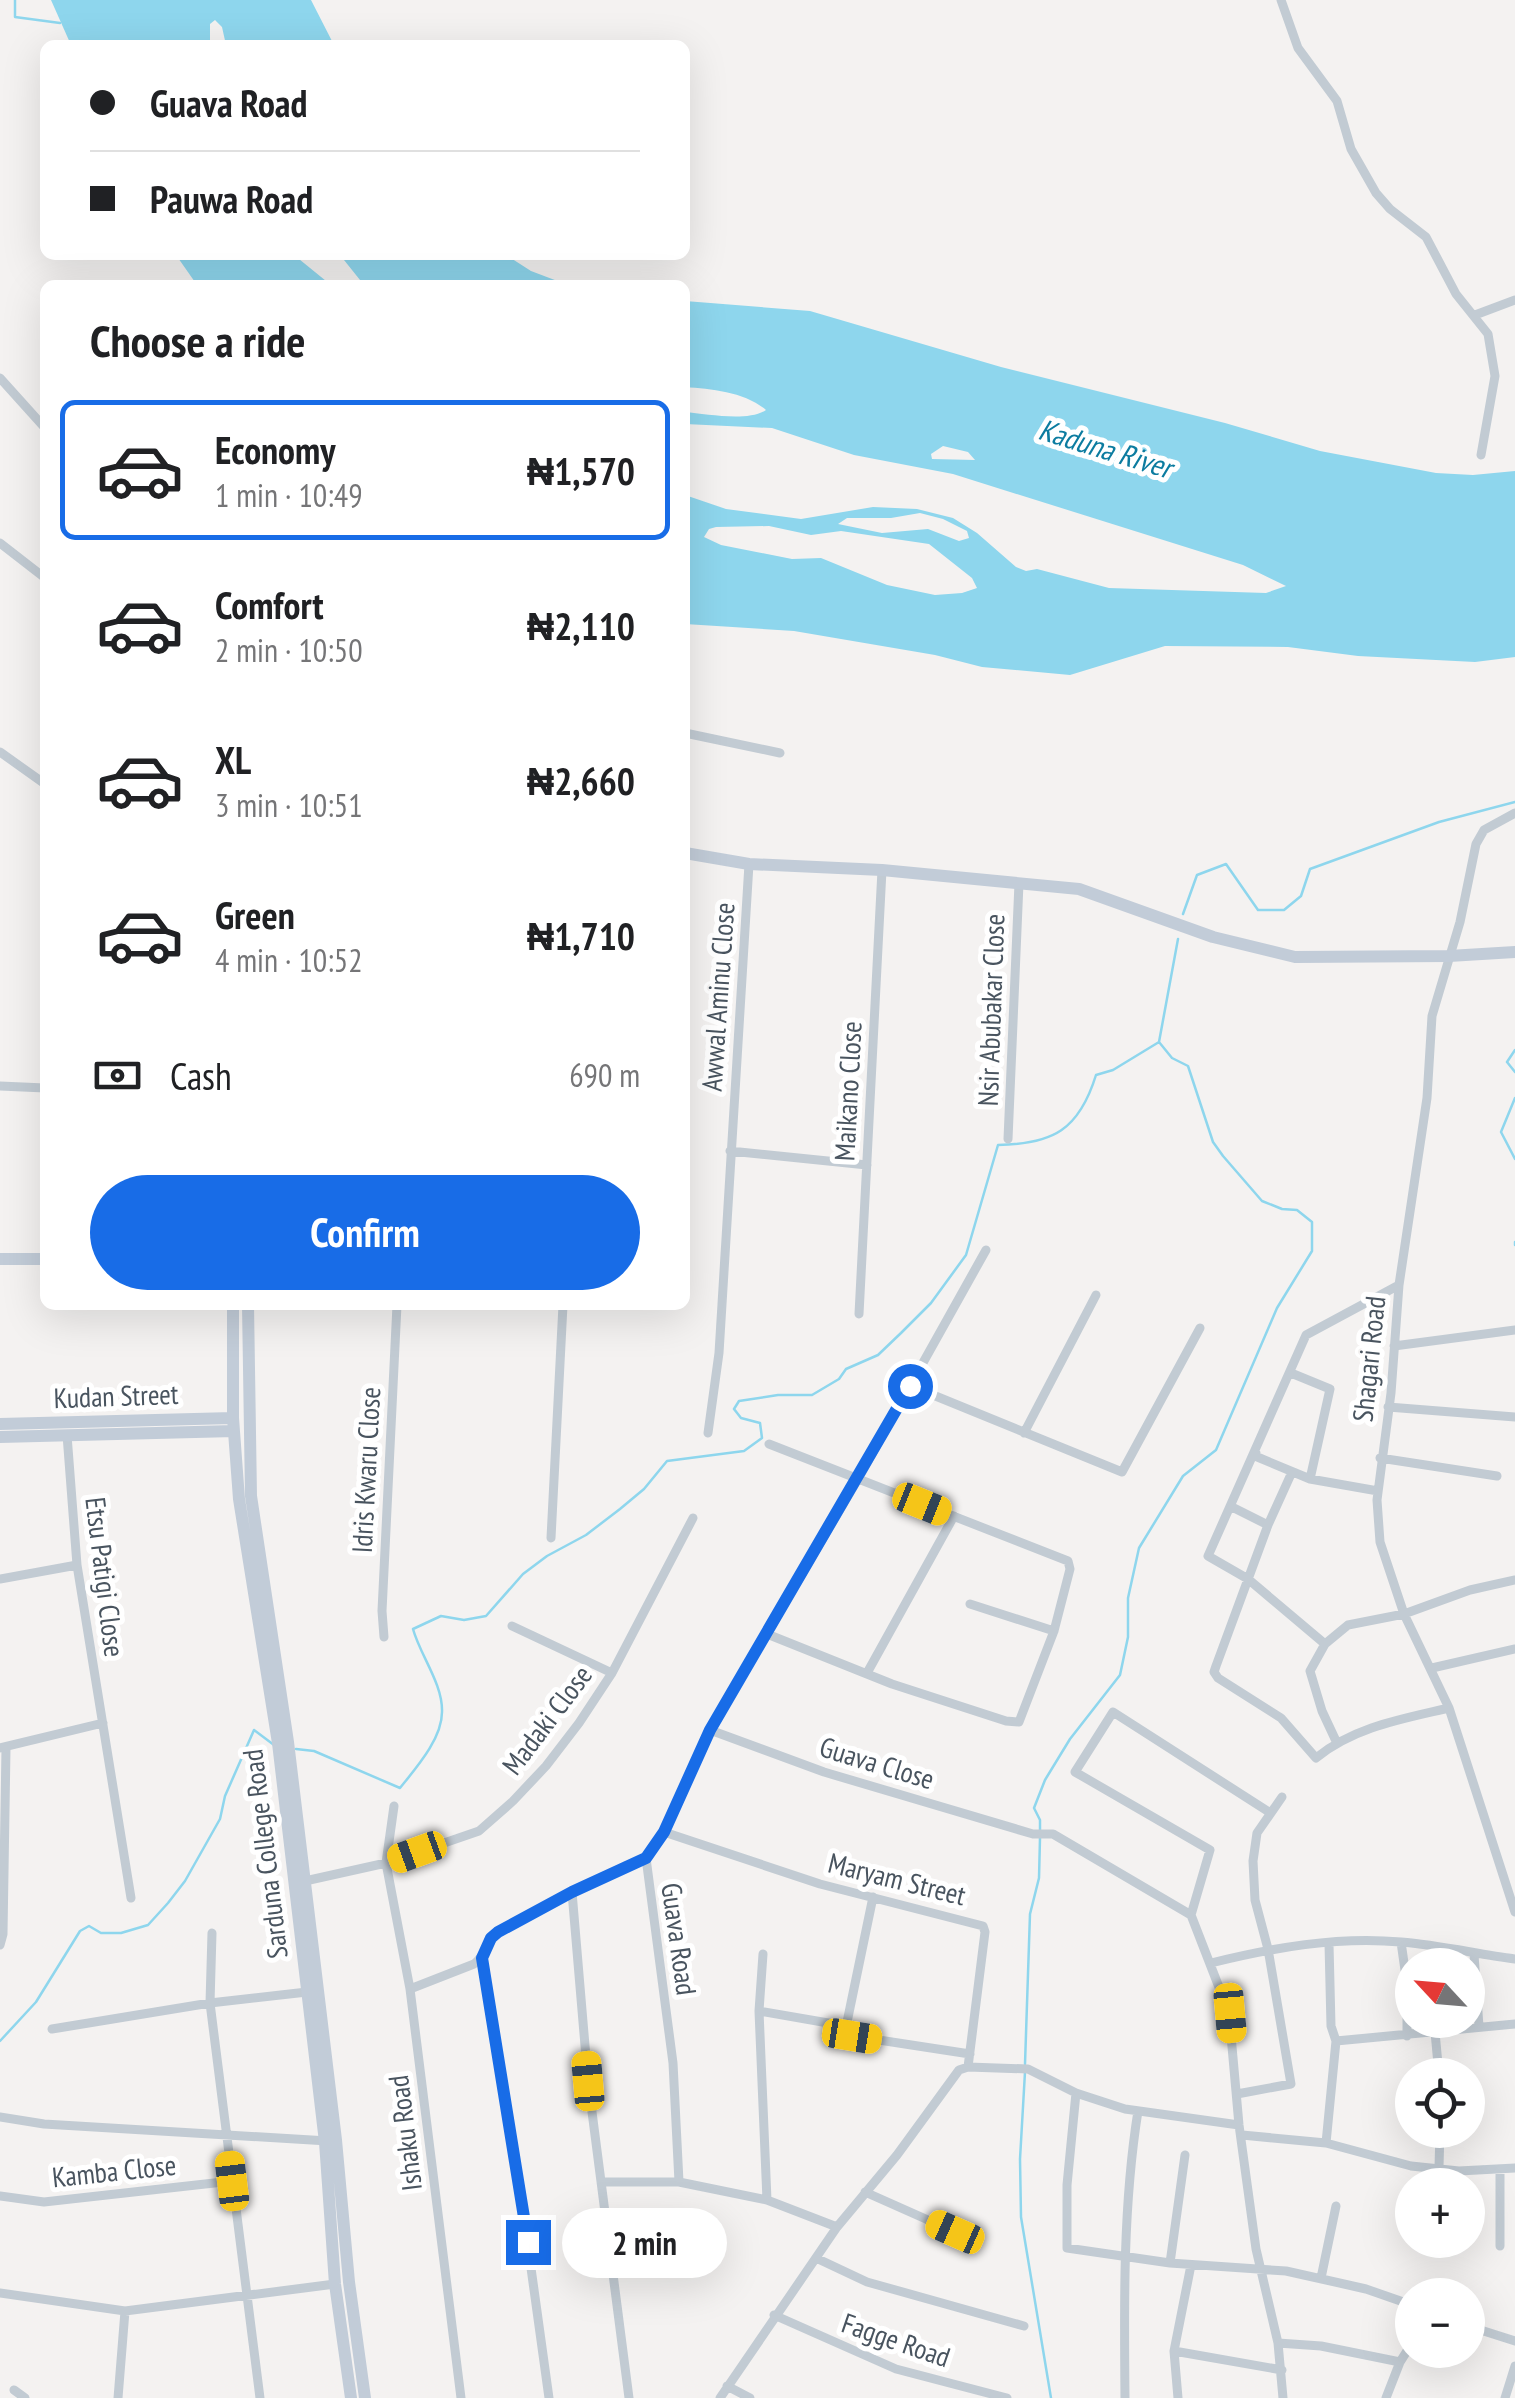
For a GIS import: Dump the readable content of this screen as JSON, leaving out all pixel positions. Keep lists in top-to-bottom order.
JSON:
{
  "streets": {
    "street": [
      "Awwal Aminu Close",
      "Nsir Abubakar Close",
      "Maikano Close",
      "Shagari Road",
      "Kudan Street",
      "Idris Kwaru Close",
      "Etsu Patigi Close",
      "Madaki Close",
      "Guava Close",
      "Sarduna College Road",
      "Maryam Street",
      "Guava Road",
      "Ishaku Road",
      "Kamba Close",
      "Fagge Road"
    ]
  },
  "crossings": [
    ["Kudan Street", "Sarduna College Road"],
    ["Madaki Close", "Sarduna College Road"],
    ["Madaki Close", "Ishaku Road"],
    ["Guava Close", "Guava Road"],
    ["Maryam Street", "Guava Road"]
  ],
  "water": ["Kaduna River"],
  "north": "top left",
  "page": {
    "banner": ["Guava Road", "Pauwa Road"],
    "heading": "Choose a ride",
    "list": [
      {
        "name": "Economy",
        "note": "1 min · 10:49",
        "value": "₦1,570"
      },
      {
        "name": "Comfort",
        "note": "2 min · 10:50",
        "value": "₦2,110"
      },
      {
        "name": "XL",
        "note": "3 min · 10:51",
        "value": "₦2,660"
      },
      {
        "name": "Green",
        "note": "4 min · 10:52",
        "value": "₦1,710"
      }
    ],
    "pay": ["Cash", "690 m"],
    "buttons": "Confirm",
    "map_buttons": ["+", "−"],
    "bubble": "2 min"
  }
}
